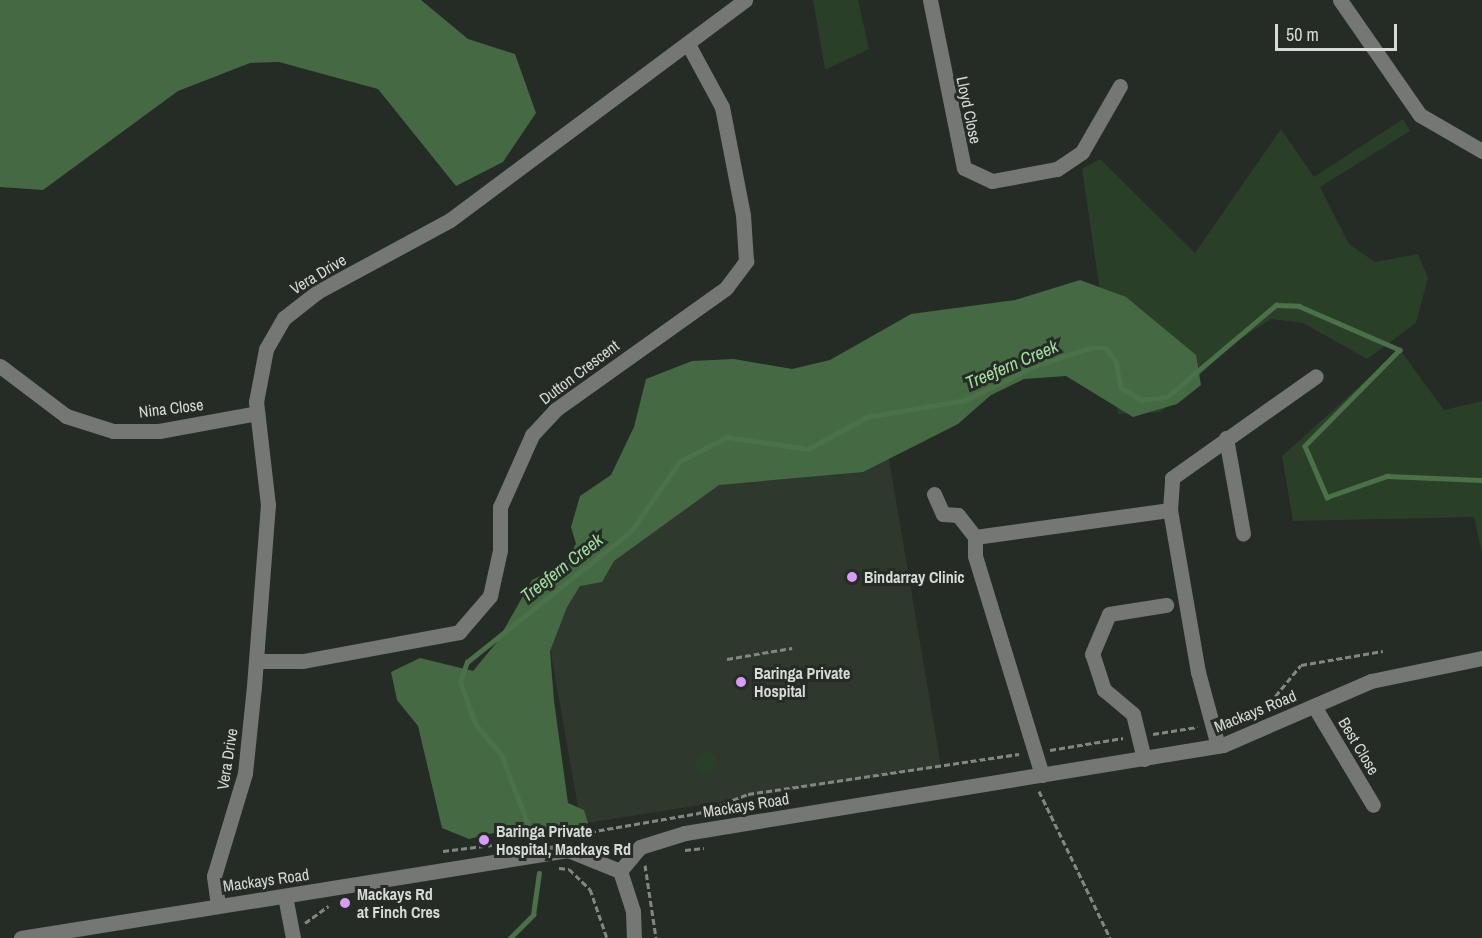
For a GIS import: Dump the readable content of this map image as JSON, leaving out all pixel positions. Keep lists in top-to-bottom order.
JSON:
{
  "streets": {
    "street": [
      "Lloyd Close",
      "Vera Drive",
      "Dutton Crescent",
      "Nina Close",
      "Mackays Road",
      "Best Close"
    ]
  },
  "crossings": [
    ["Vera Drive", "Dutton Crescent"],
    ["Vera Drive", "Nina Close"],
    ["Vera Drive", "Mackays Road"],
    ["Mackays Road", "Best Close"]
  ],
  "water": ["Treefern Creek"],
  "places": [
    "Bindarray Clinic",
    "Baringa Private Hospital",
    "Baringa Private Hospital, Mackays Rd",
    "Mackays Rd at Finch Cres"
  ],
  "scale_bar": "50 m"
}
